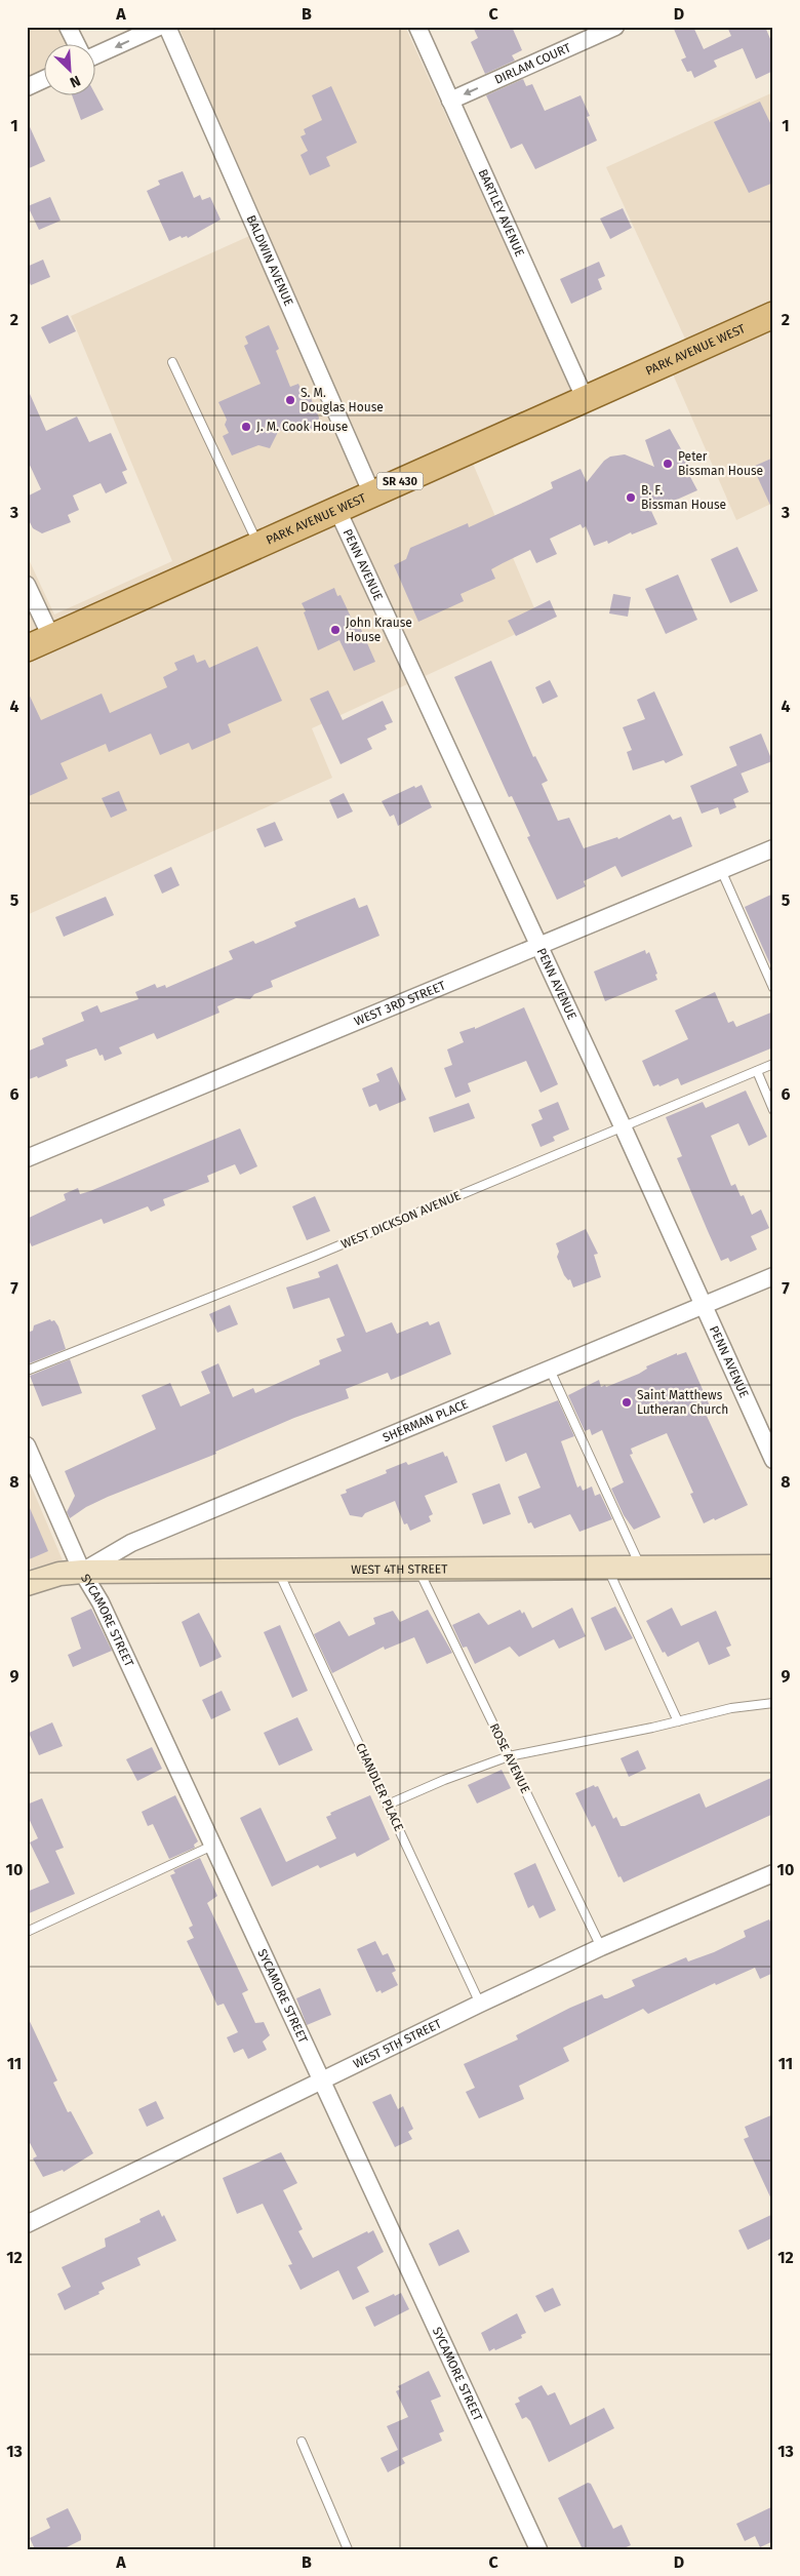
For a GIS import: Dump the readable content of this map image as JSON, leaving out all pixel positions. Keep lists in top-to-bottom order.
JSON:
{
  "streets": {
    "main road": ["PARK AVENUE WEST", "SR 430", "WEST 4TH STREET"],
    "street": [
      "DIRLAM COURT",
      "BARTLEY AVENUE",
      "BALDWIN AVENUE",
      "PENN AVENUE",
      "WEST 3RD STREET",
      "SHERMAN PLACE",
      "SYCAMORE STREET",
      "WEST 5TH STREET"
    ],
    "lane": ["WEST DICKSON AVENUE", "ROSE AVENUE", "CHANDLER PLACE"]
  },
  "crossings": [
    ["DIRLAM COURT", "BARTLEY AVENUE"],
    ["BARTLEY AVENUE", "PARK AVENUE WEST"],
    ["BALDWIN AVENUE", "PARK AVENUE WEST"],
    ["PARK AVENUE WEST", "PENN AVENUE"],
    ["PENN AVENUE", "WEST 3RD STREET"],
    ["PENN AVENUE", "WEST DICKSON AVENUE"],
    ["PENN AVENUE", "SHERMAN PLACE"],
    ["SHERMAN PLACE", "WEST 4TH STREET"],
    ["SHERMAN PLACE", "SYCAMORE STREET"],
    ["WEST 4TH STREET", "SYCAMORE STREET"],
    ["WEST 4TH STREET", "ROSE AVENUE"],
    ["WEST 4TH STREET", "CHANDLER PLACE"],
    ["SYCAMORE STREET", "WEST 5TH STREET"],
    ["ROSE AVENUE", "WEST 5TH STREET"],
    ["CHANDLER PLACE", "WEST 5TH STREET"]
  ],
  "one_way": ["DIRLAM COURT"],
  "places": [
    "S. M. Douglas House",
    "J. M. Cook House",
    "Peter Bissman House",
    "B. F. Bissman House",
    "John Krause House",
    "Saint Matthews Lutheran Church"
  ],
  "north": "bottom right",
  "grid": {
    "columns": [
      "A",
      "B",
      "C",
      "D"
    ],
    "rows": [
      "1",
      "2",
      "3",
      "4",
      "5",
      "6",
      "7",
      "8",
      "9",
      "10",
      "11",
      "12",
      "13"
    ]
  }
}
